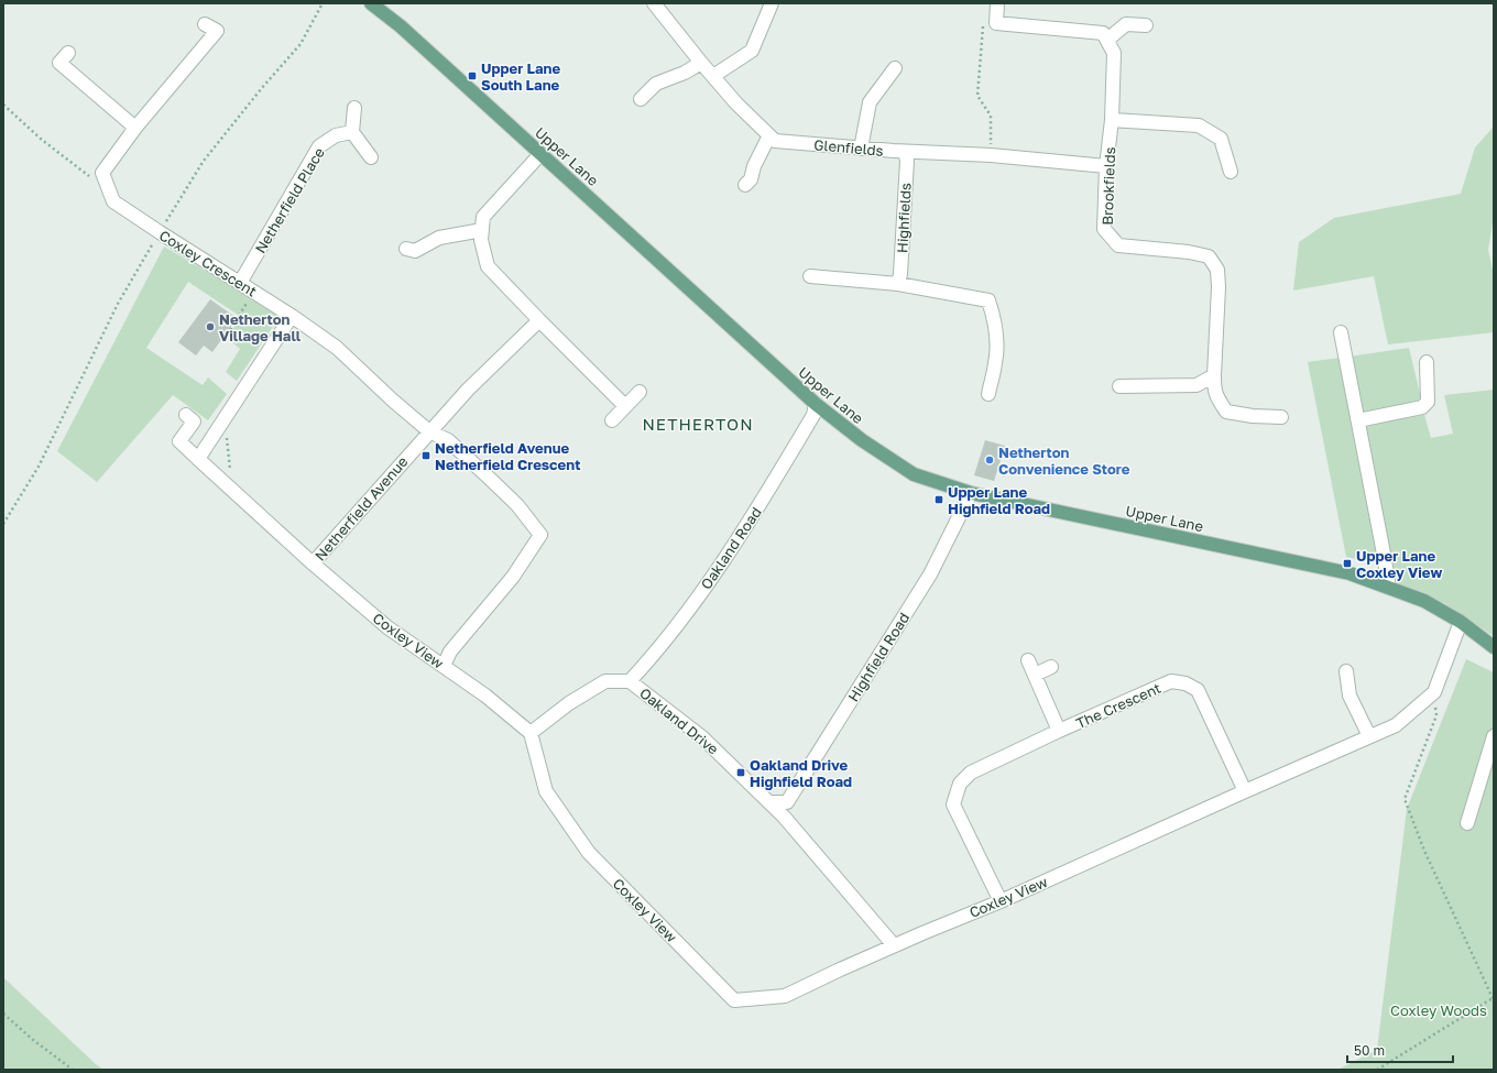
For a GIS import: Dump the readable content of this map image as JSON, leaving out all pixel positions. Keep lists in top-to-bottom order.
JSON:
{
  "streets": {
    "main road": ["Upper Lane"],
    "street": [
      "Glenfields",
      "Brookfields",
      "Netherfield Place",
      "Highfields",
      "Coxley Crescent",
      "Netherfield Avenue",
      "Oakland Road",
      "Coxley View",
      "Highfield Road",
      "The Crescent",
      "Oakland Drive"
    ]
  },
  "crossings": [
    ["Glenfields", "Brookfields"],
    ["Glenfields", "Highfields"],
    ["Upper Lane", "Oakland Road"],
    ["Upper Lane", "Coxley View"],
    ["Upper Lane", "Highfield Road"],
    ["Netherfield Place", "Coxley Crescent"],
    ["Coxley Crescent", "Netherfield Avenue"],
    ["Coxley Crescent", "Coxley View"],
    ["Netherfield Avenue", "Coxley View"],
    ["Oakland Road", "Oakland Drive"],
    ["Coxley View", "The Crescent"],
    ["Coxley View", "Oakland Drive"],
    ["Highfield Road", "Oakland Drive"]
  ],
  "districts": ["NETHERTON"],
  "parks": ["Coxley Woods"],
  "places": {
    "transit": [
      "Upper Lane South Lane",
      "Netherfield Avenue Netherfield Crescent",
      "Upper Lane Highfield Road",
      "Upper Lane Coxley View",
      "Oakland Drive Highfield Road"
    ],
    "other": ["Netherton Village Hall", "Netherton Convenience Store"]
  },
  "scale_bar": "50 m"
}
